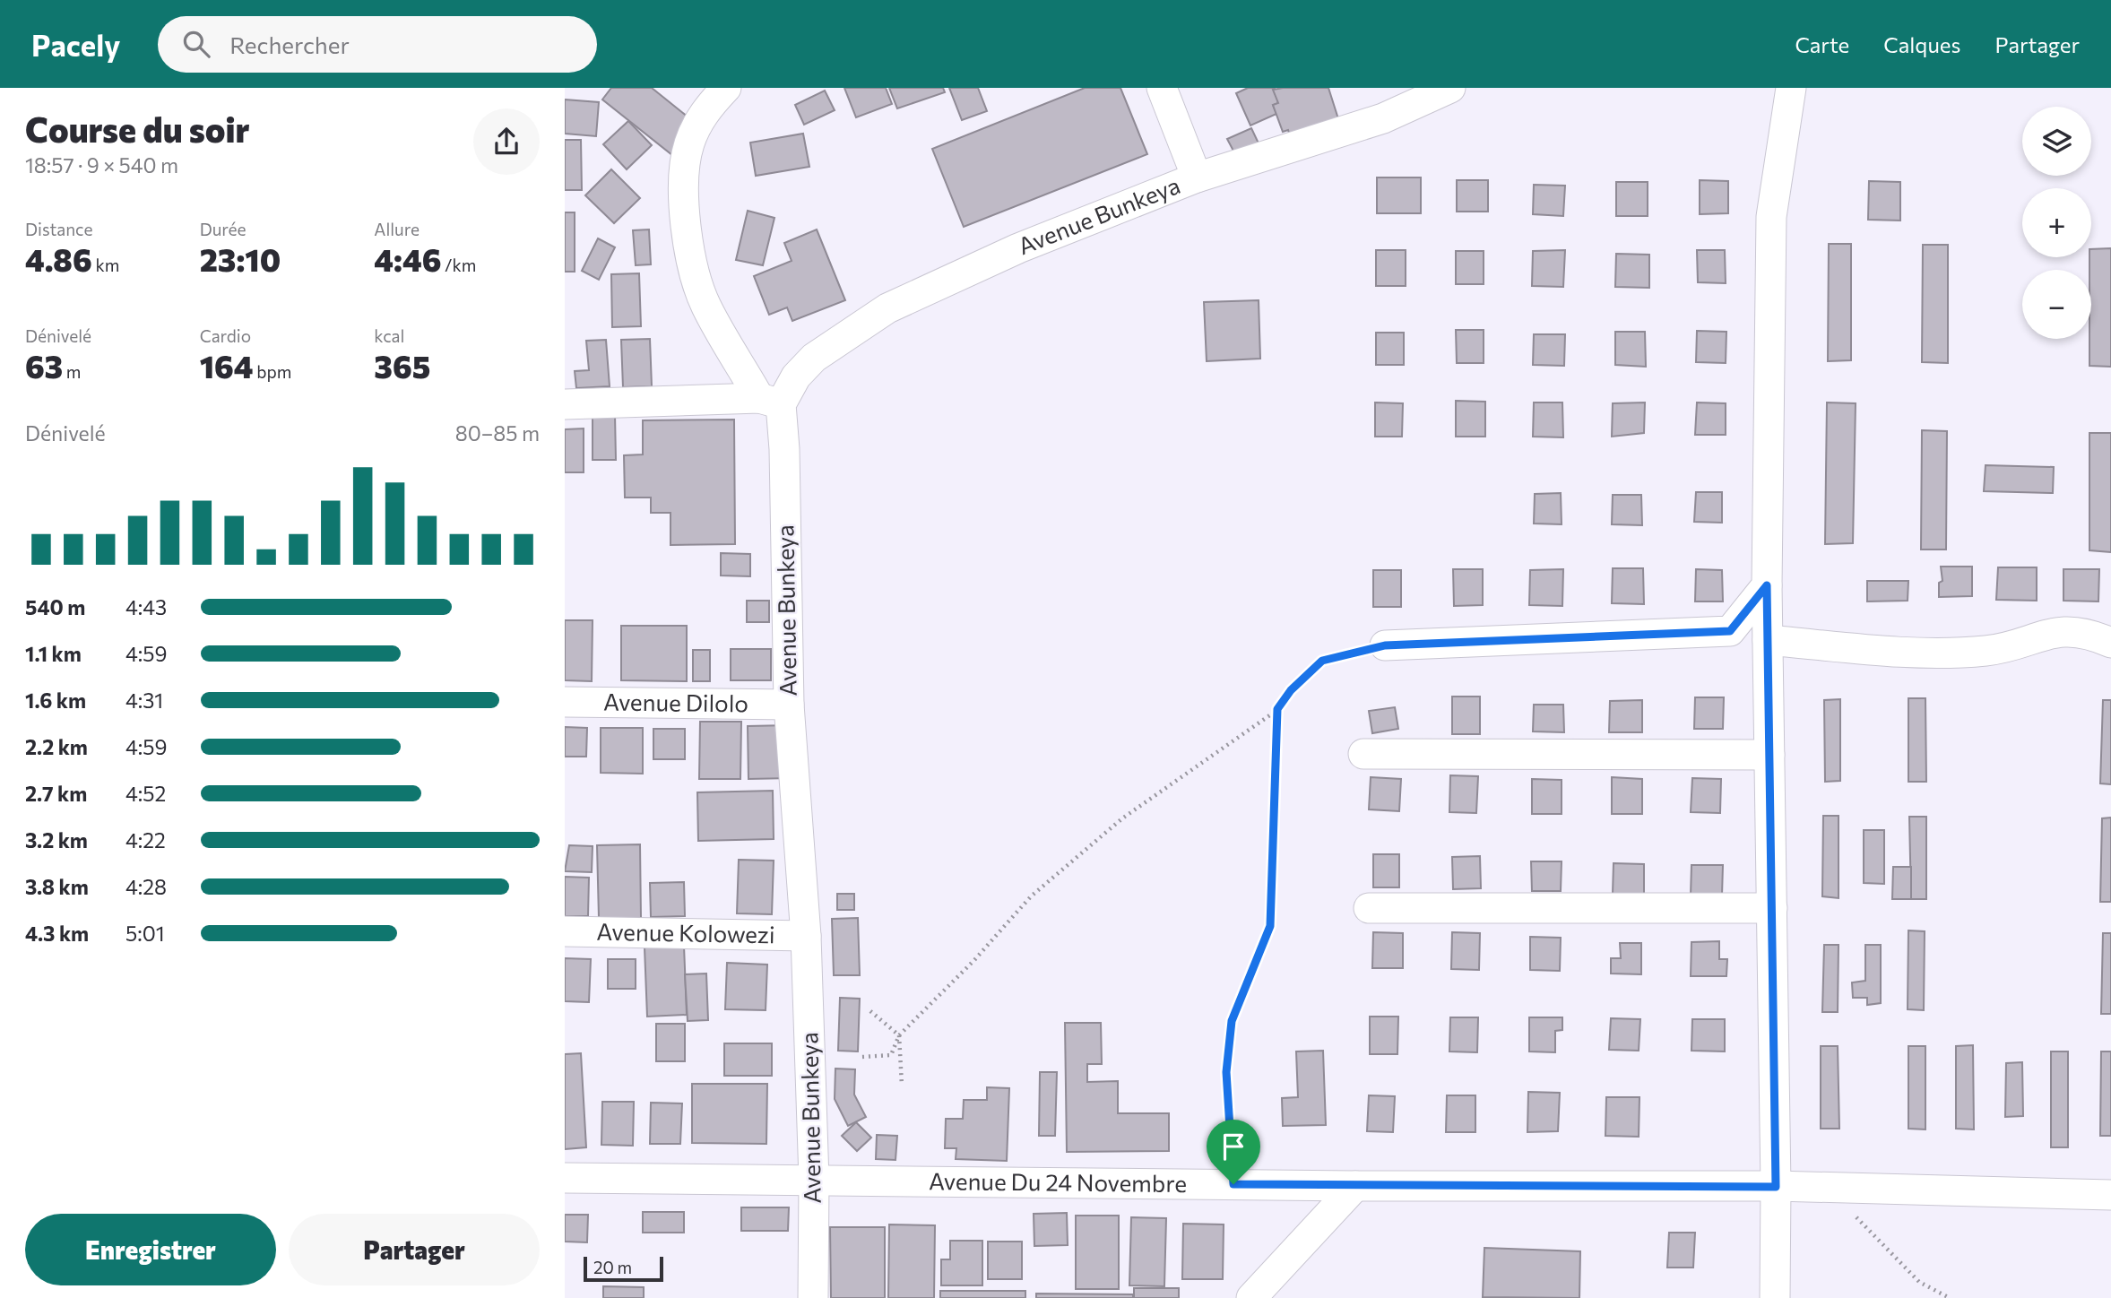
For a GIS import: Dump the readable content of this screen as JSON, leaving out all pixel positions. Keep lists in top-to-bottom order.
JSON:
{
  "streets": {
    "street": [
      "Avenue Bunkeya",
      "Avenue Dilolo",
      "Avenue Kolowezi",
      "Avenue Du 24 Novembre"
    ]
  },
  "crossings": [
    ["Avenue Bunkeya", "Avenue Dilolo"],
    ["Avenue Bunkeya", "Avenue Kolowezi"],
    ["Avenue Bunkeya", "Avenue Du 24 Novembre"]
  ],
  "scale_bar": "20 m",
  "page": {
    "header": "Pacely",
    "search": "Rechercher",
    "nav": ["Carte", "Calques", "Partager"],
    "heading": ["Course du soir", "18:57 · 9 × 540 m"],
    "map_buttons": ["+", "−"],
    "stats": [
      ["Distance", "4.86 km"],
      ["Durée", "23:10"],
      ["Allure", "4:46 /km"],
      ["Dénivelé", "63 m"],
      ["Cardio", "164 bpm"],
      ["kcal", "365"]
    ],
    "chart": ["Dénivelé", "80–85 m"],
    "list": [
      {
        "name": "540 m",
        "note": "4:43"
      },
      {
        "name": "1.1 km",
        "note": "4:59"
      },
      {
        "name": "1.6 km",
        "note": "4:31"
      },
      {
        "name": "2.2 km",
        "note": "4:59"
      },
      {
        "name": "2.7 km",
        "note": "4:52"
      },
      {
        "name": "3.2 km",
        "note": "4:22"
      },
      {
        "name": "3.8 km",
        "note": "4:28"
      },
      {
        "name": "4.3 km",
        "note": "5:01"
      }
    ],
    "buttons": ["Enregistrer", "Partager"],
    "scale": "20 m"
  }
}
